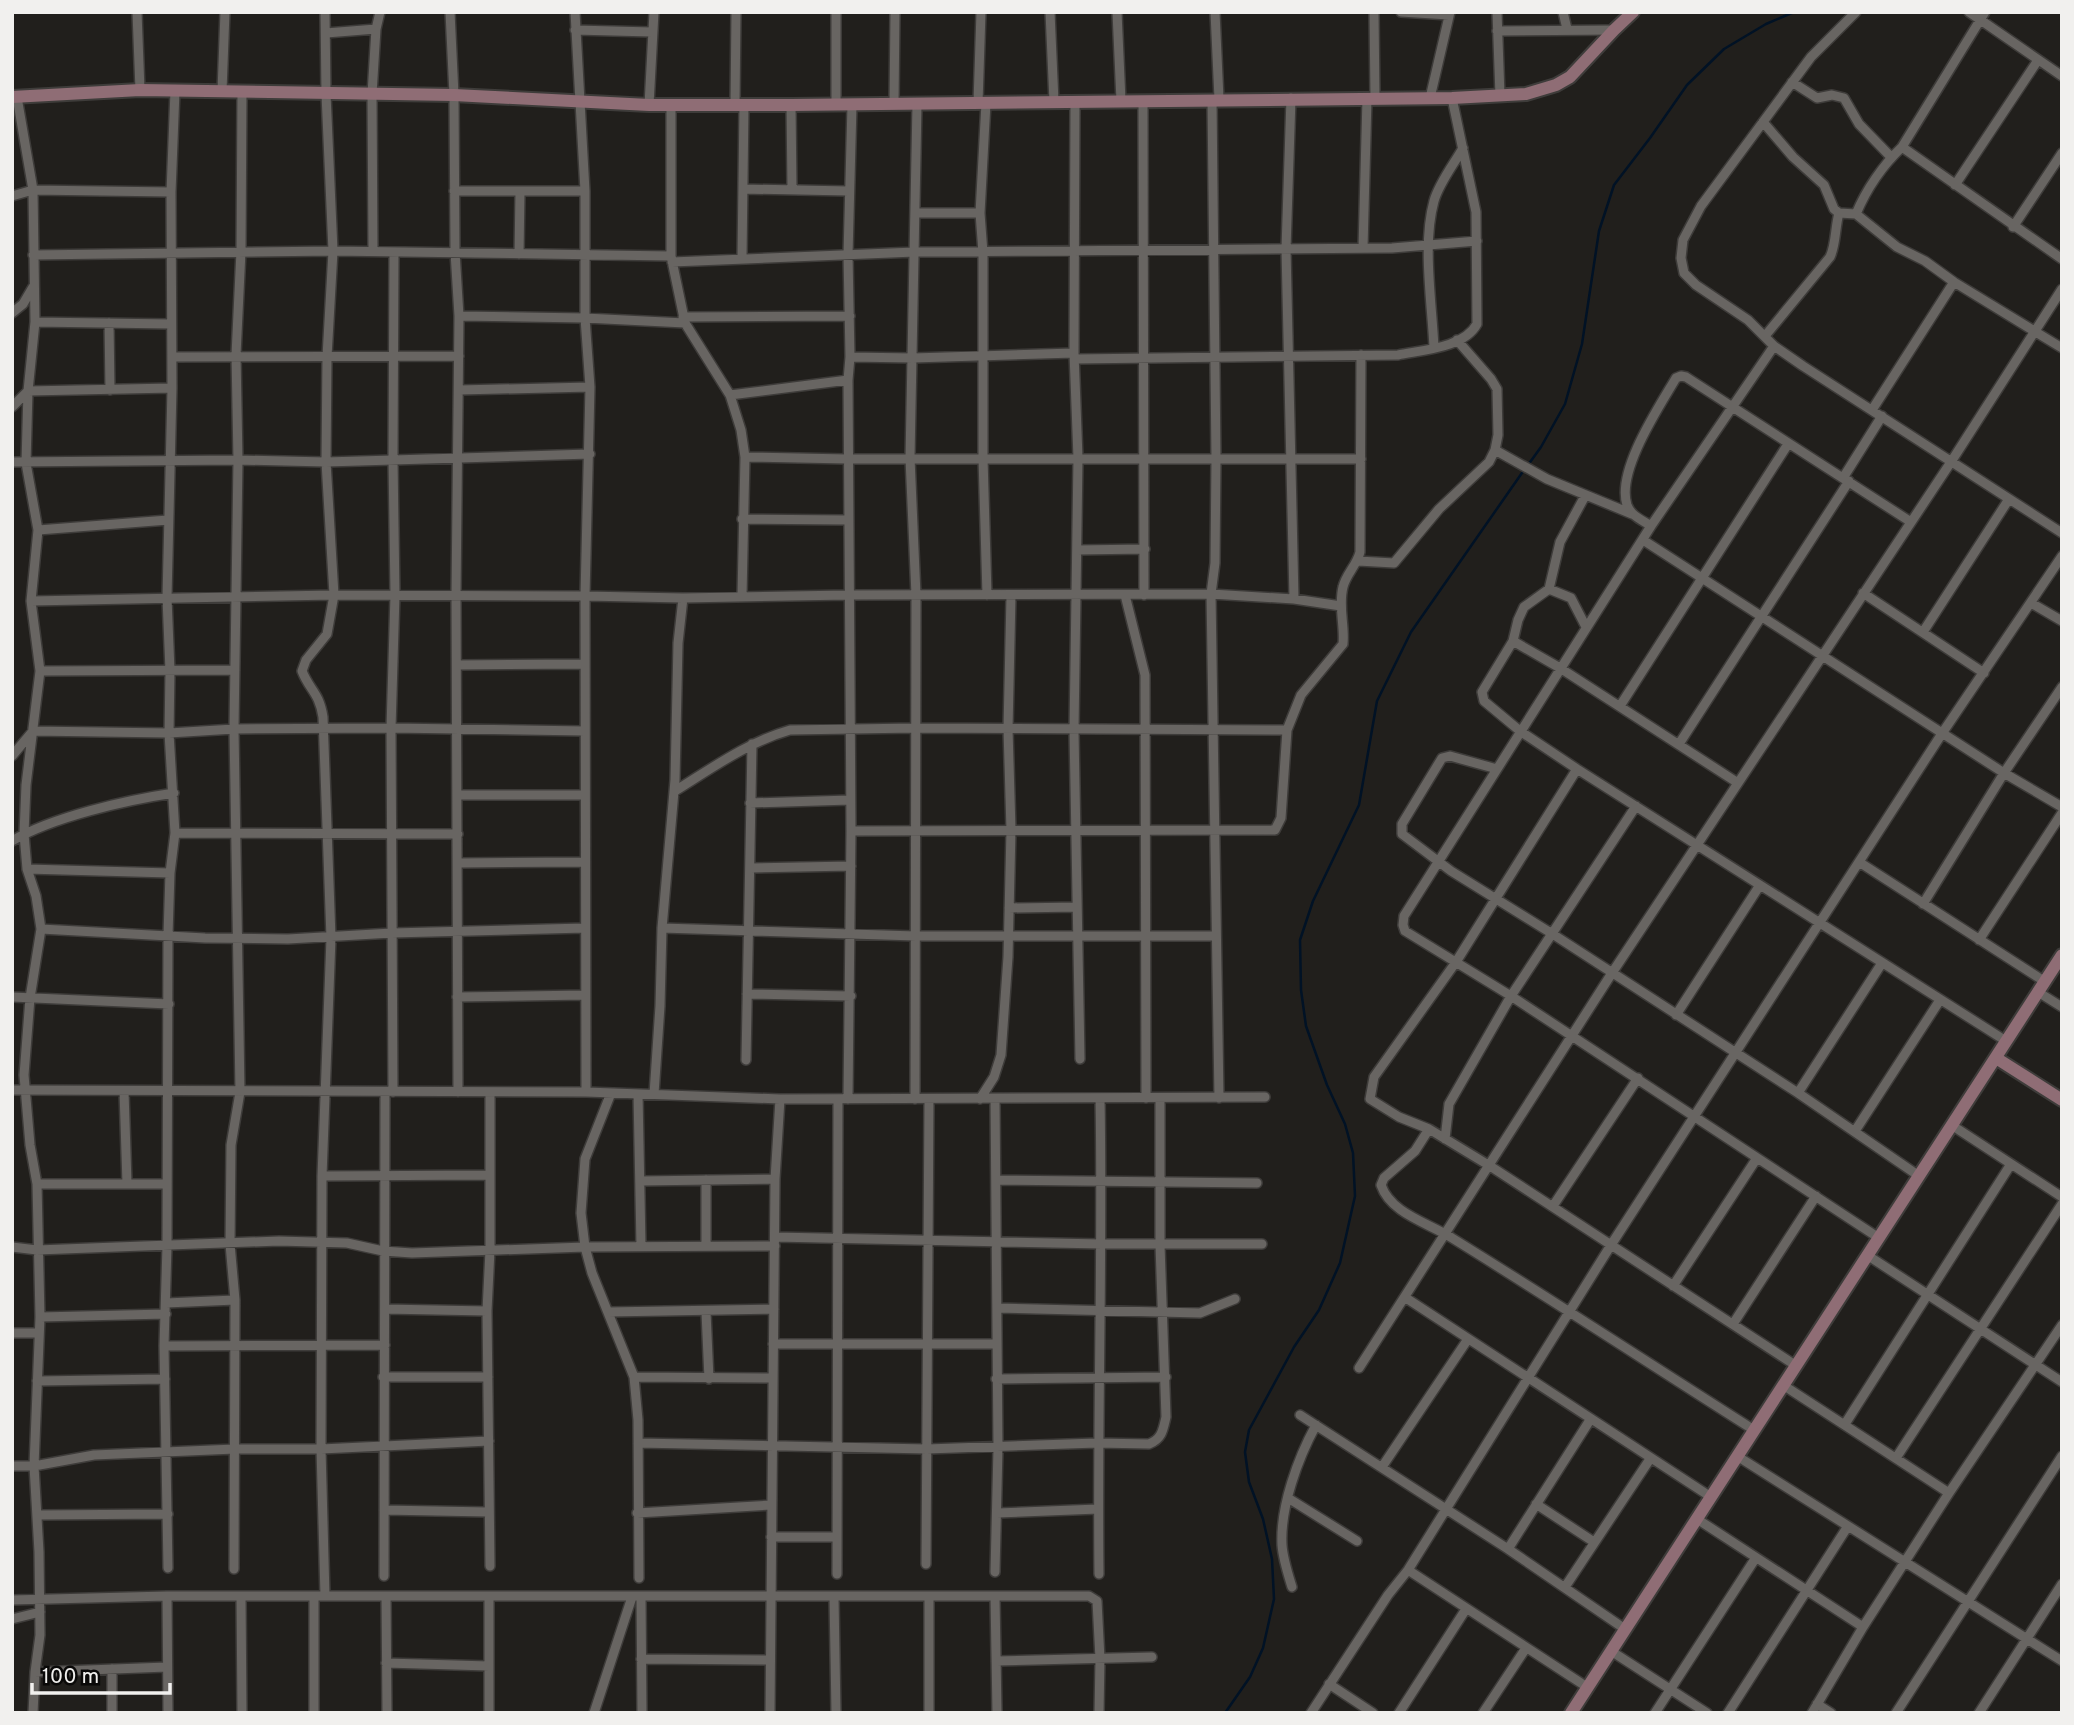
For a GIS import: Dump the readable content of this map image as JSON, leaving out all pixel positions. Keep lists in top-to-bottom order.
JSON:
{
  "scale_bar": "100 m"
}
